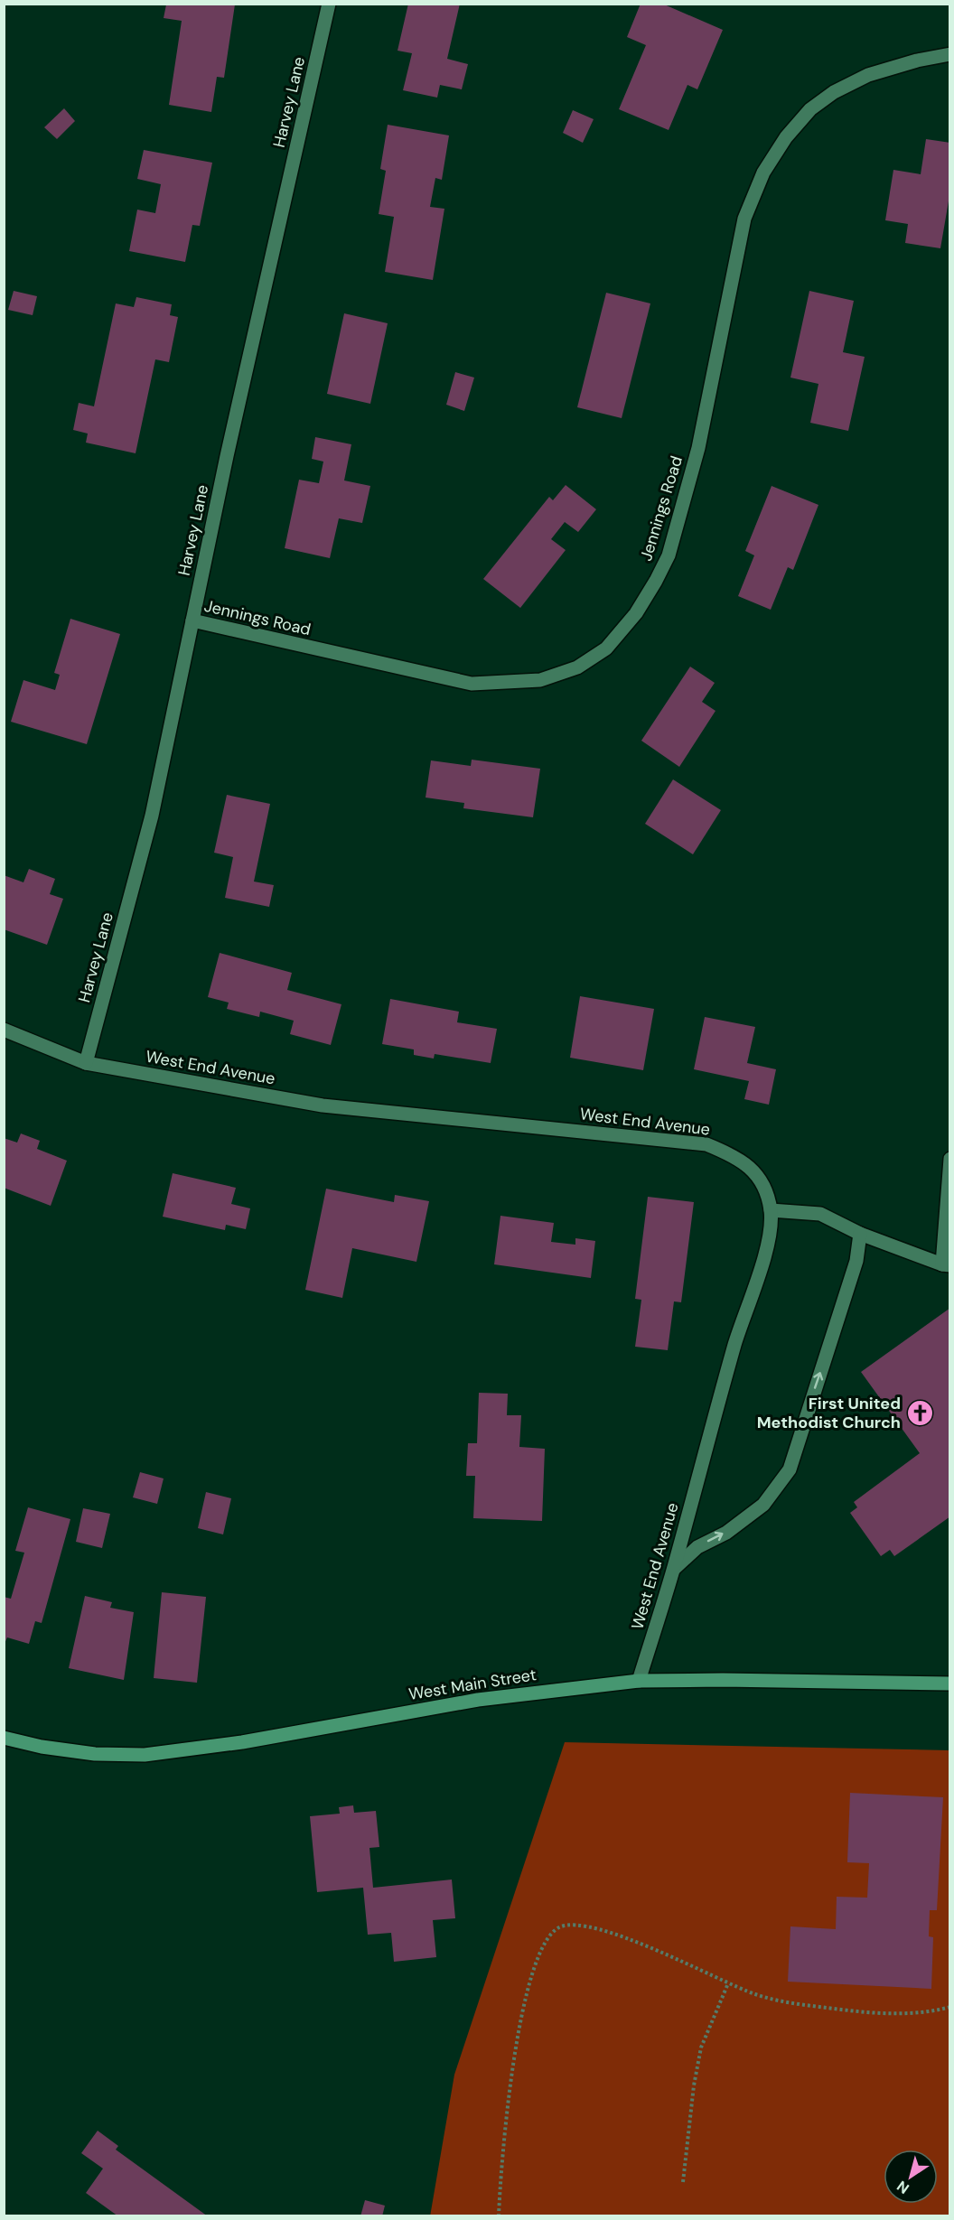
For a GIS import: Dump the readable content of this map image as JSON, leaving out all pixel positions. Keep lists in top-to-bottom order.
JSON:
{
  "streets": {
    "main road": ["West Main Street"],
    "street": ["Harvey Lane", "Jennings Road", "West End Avenue"]
  },
  "crossings": [
    ["Harvey Lane", "Jennings Road"],
    ["Harvey Lane", "West End Avenue"],
    ["West End Avenue", "West Main Street"]
  ],
  "places": {
    "church": ["First United Methodist Church"]
  },
  "north": "bottom left"
}
